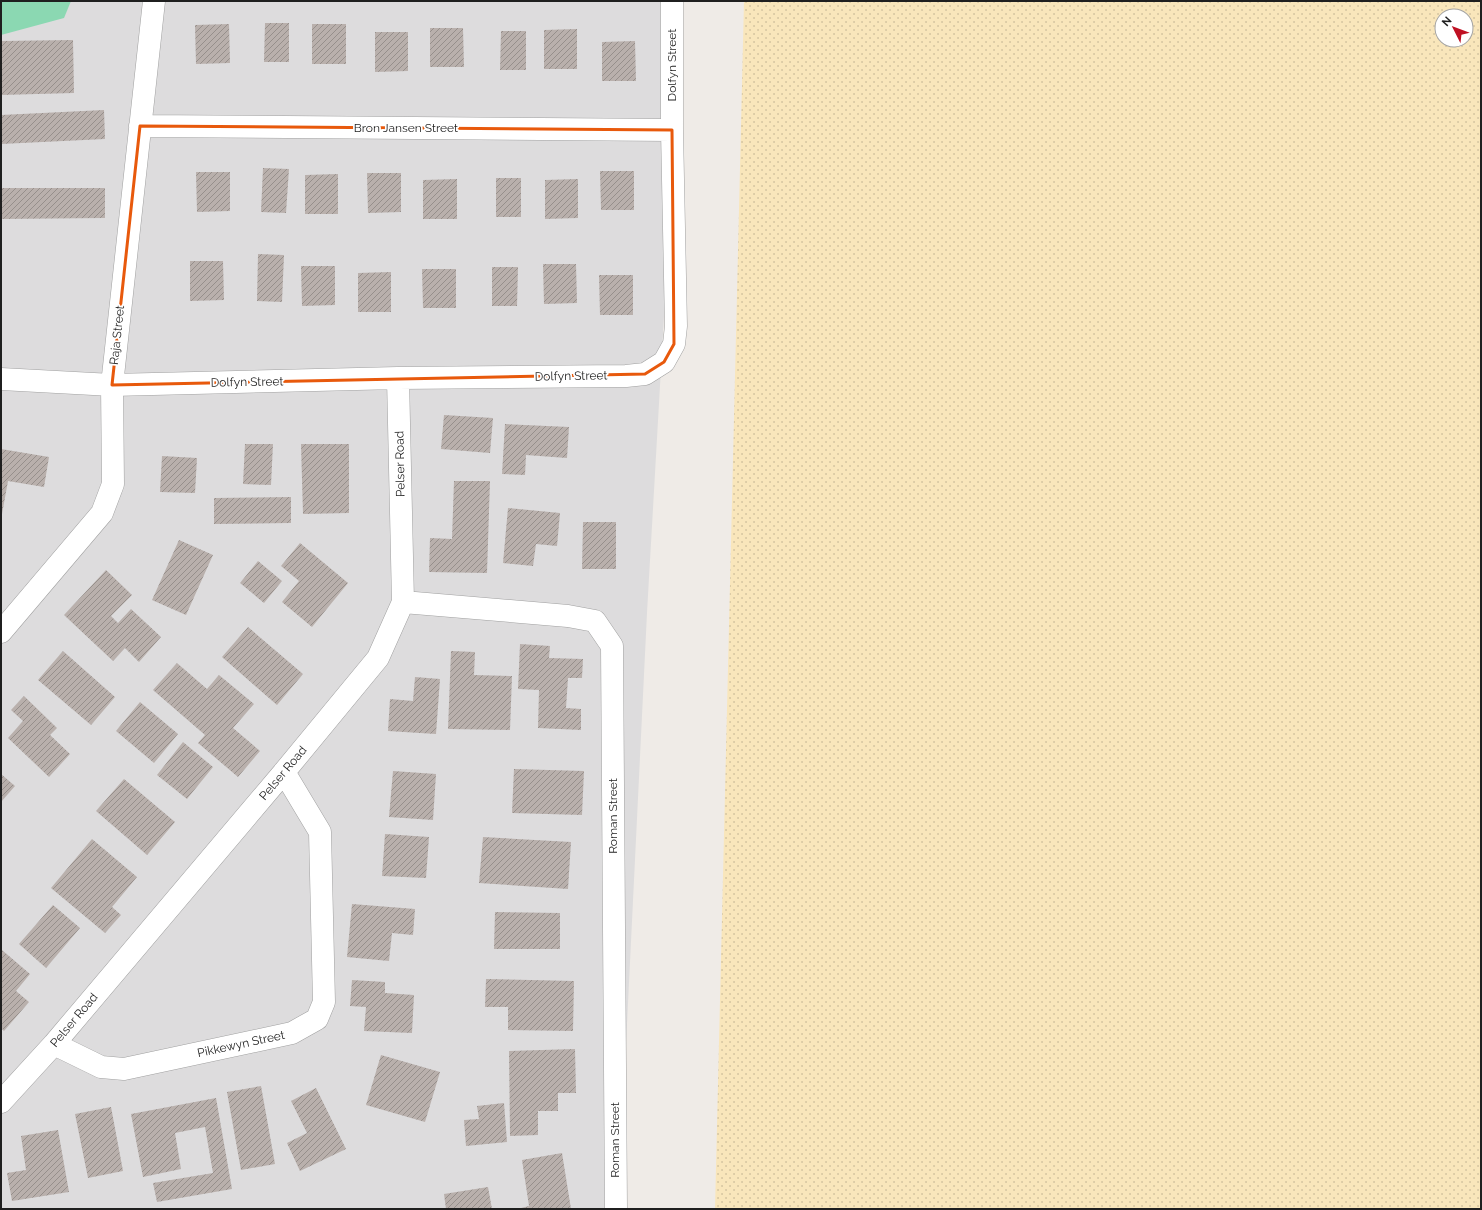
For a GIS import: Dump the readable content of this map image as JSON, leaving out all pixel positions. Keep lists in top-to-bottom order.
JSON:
{
  "streets": {
    "street": [
      "Dolfyn Street",
      "Bron Jansen Street",
      "Raja Street",
      "Pelser Road",
      "Roman Street",
      "Pikkewyn Street"
    ]
  },
  "crossings": [
    ["Dolfyn Street", "Bron Jansen Street"],
    ["Dolfyn Street", "Raja Street"],
    ["Dolfyn Street", "Pelser Road"],
    ["Bron Jansen Street", "Raja Street"],
    ["Pelser Road", "Roman Street"],
    ["Pelser Road", "Pikkewyn Street"]
  ],
  "north": "top left"
}
